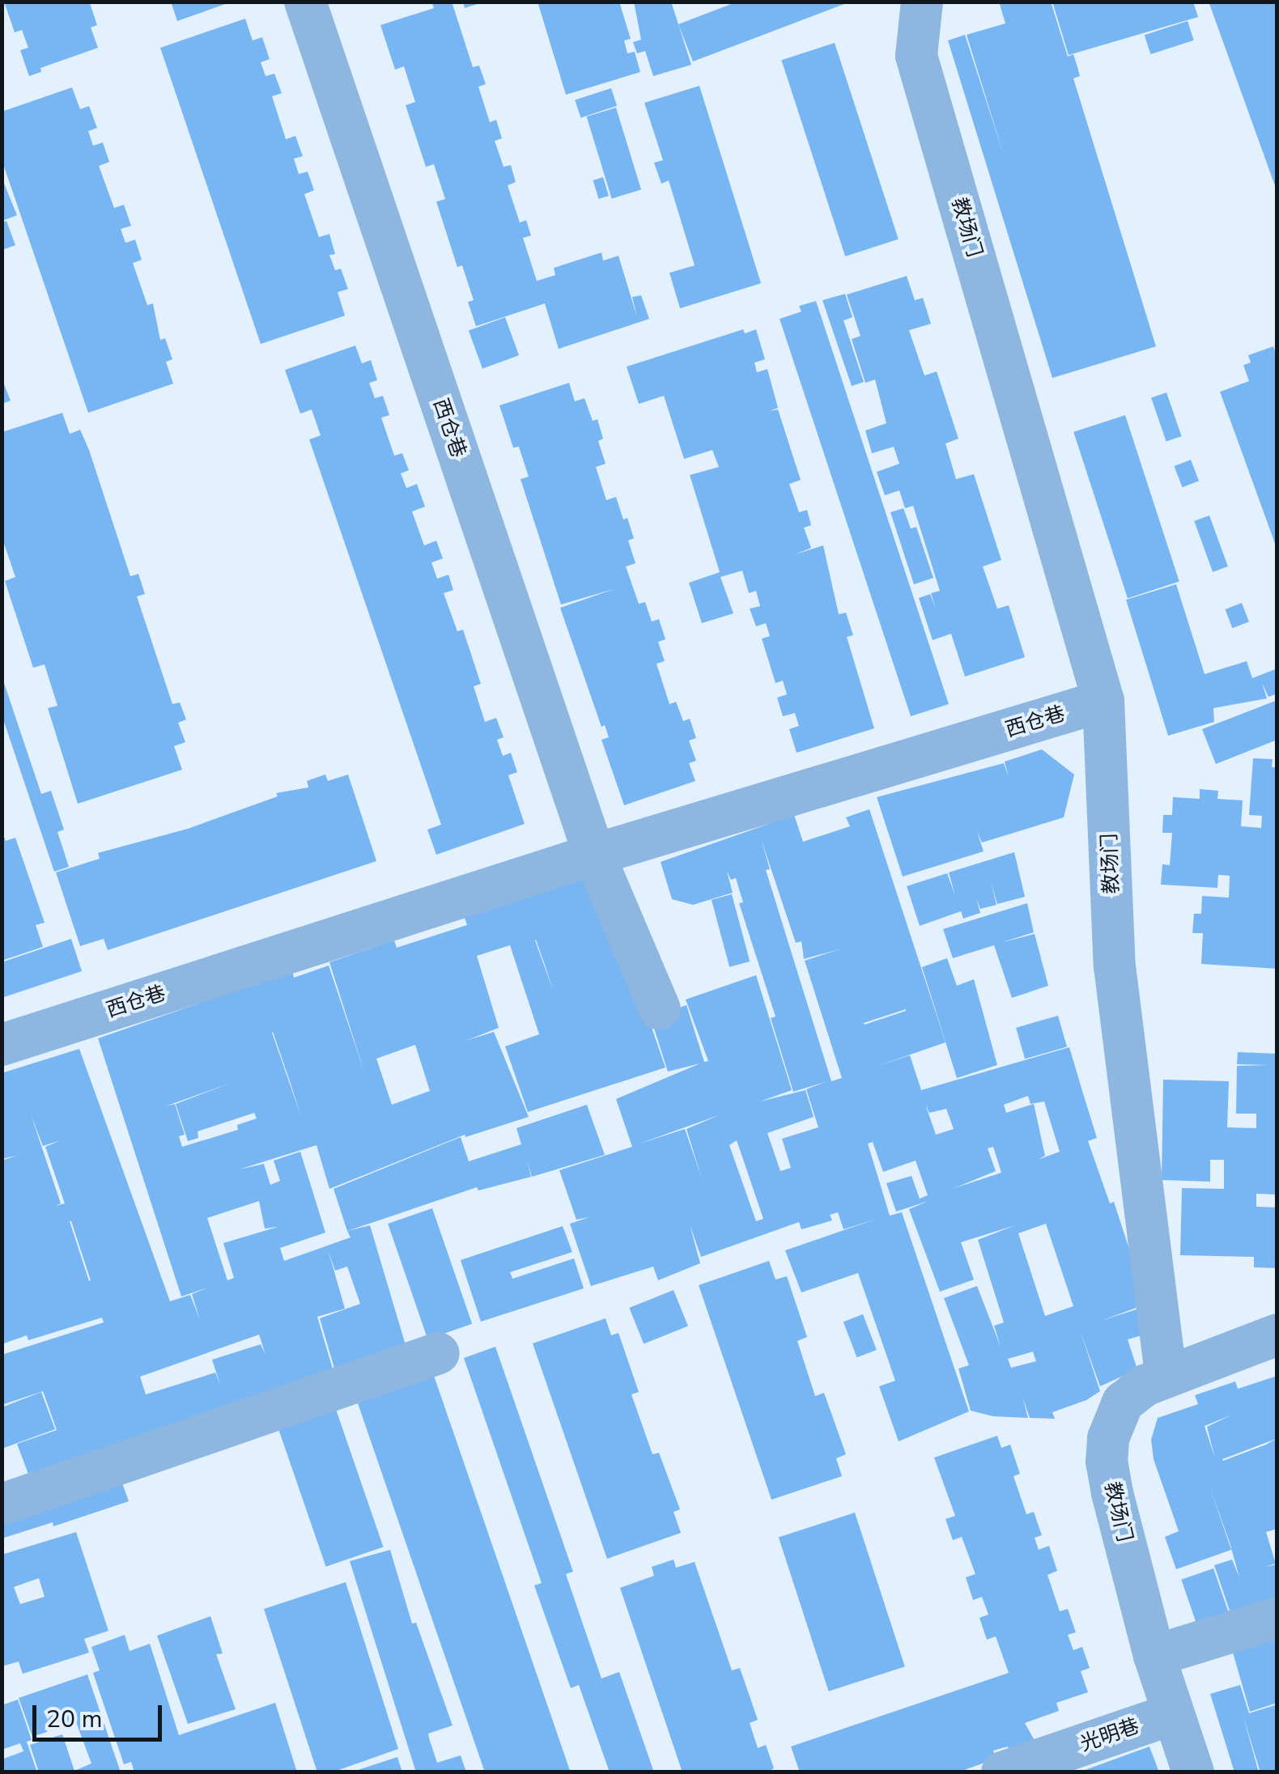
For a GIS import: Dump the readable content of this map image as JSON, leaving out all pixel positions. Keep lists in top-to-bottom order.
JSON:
{
  "streets": {
    "street": ["教场门", "西仓巷", "光明巷"]
  },
  "crossings": [
    ["教场门", "西仓巷"],
    ["教场门", "光明巷"]
  ],
  "scale_bar": "20 m"
}
